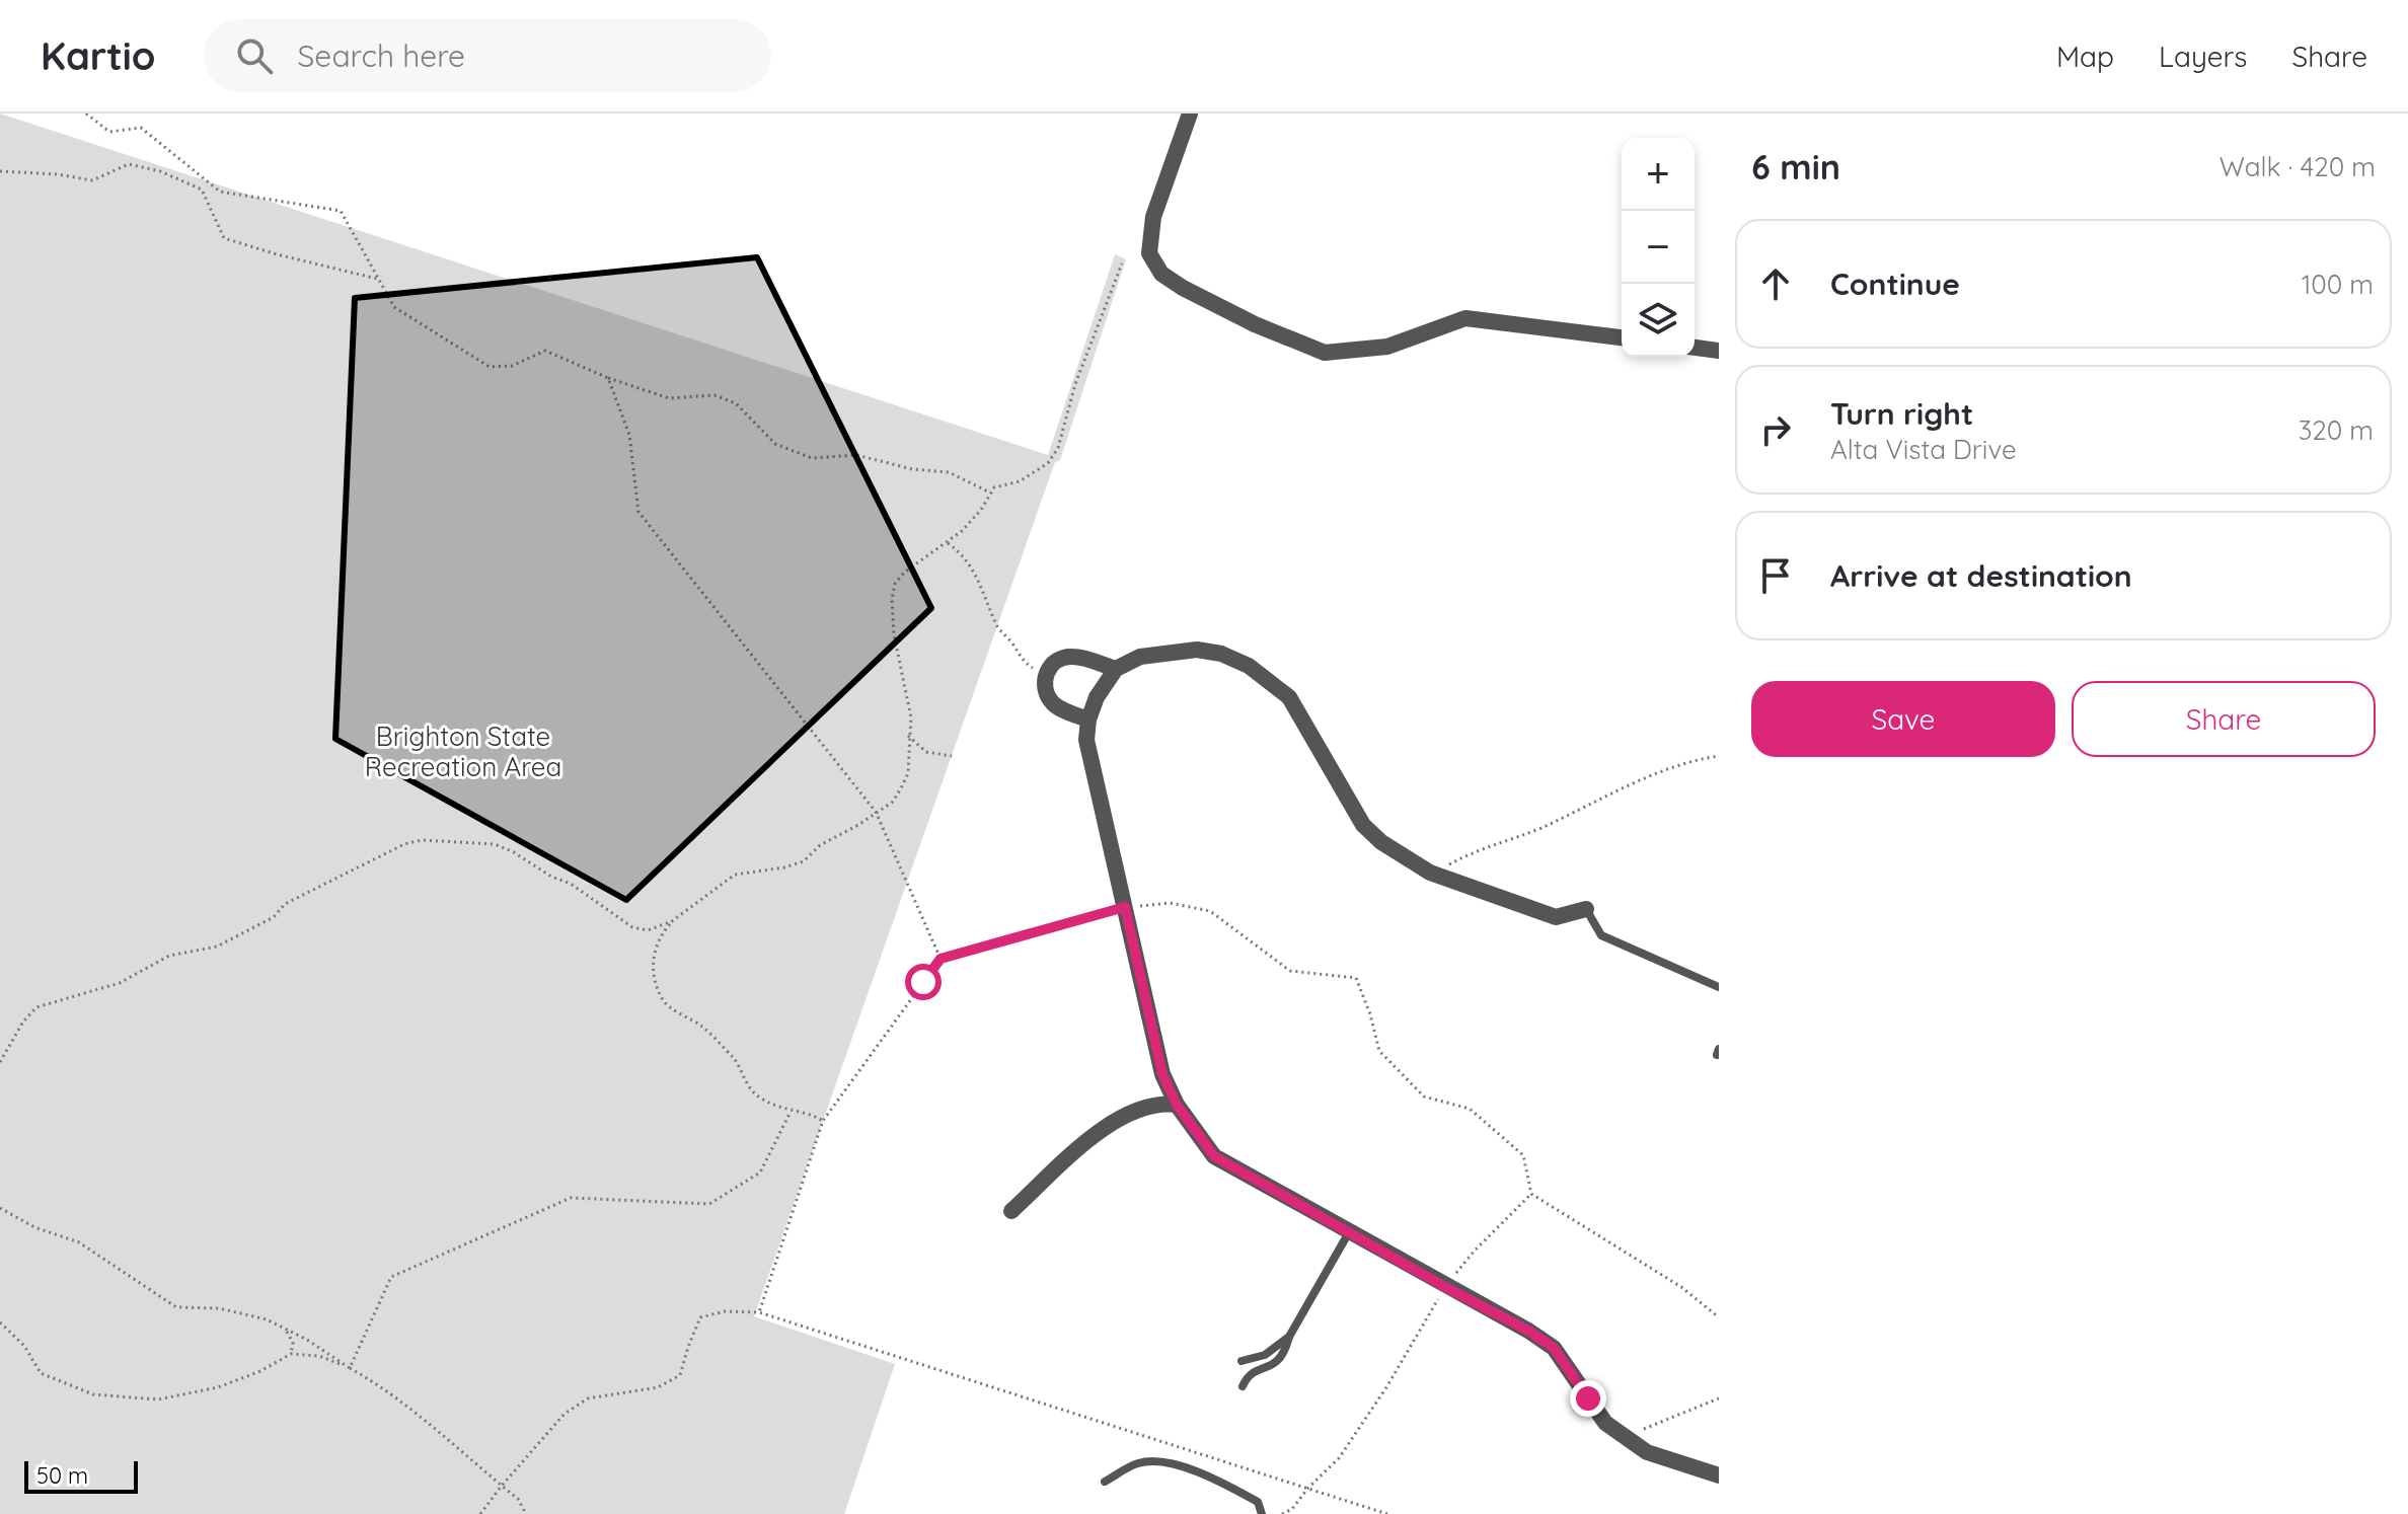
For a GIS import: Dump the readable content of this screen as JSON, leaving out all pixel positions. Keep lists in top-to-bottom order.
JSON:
{
  "parks": ["Brighton State Recreation Area"],
  "scale_bar": "50 m",
  "page": {
    "header": "Kartio",
    "search": "Search here",
    "nav": ["Map", "Layers", "Share"],
    "heading": ["6 min", "Walk · 420 m"],
    "map_buttons": ["+", "−"],
    "list": [
      ["Continue", "100 m"],
      ["Turn right", "Alta Vista Drive", "320 m"],
      "Arrive at destination"
    ],
    "buttons": ["Save", "Share"],
    "scale": "50 m"
  }
}
